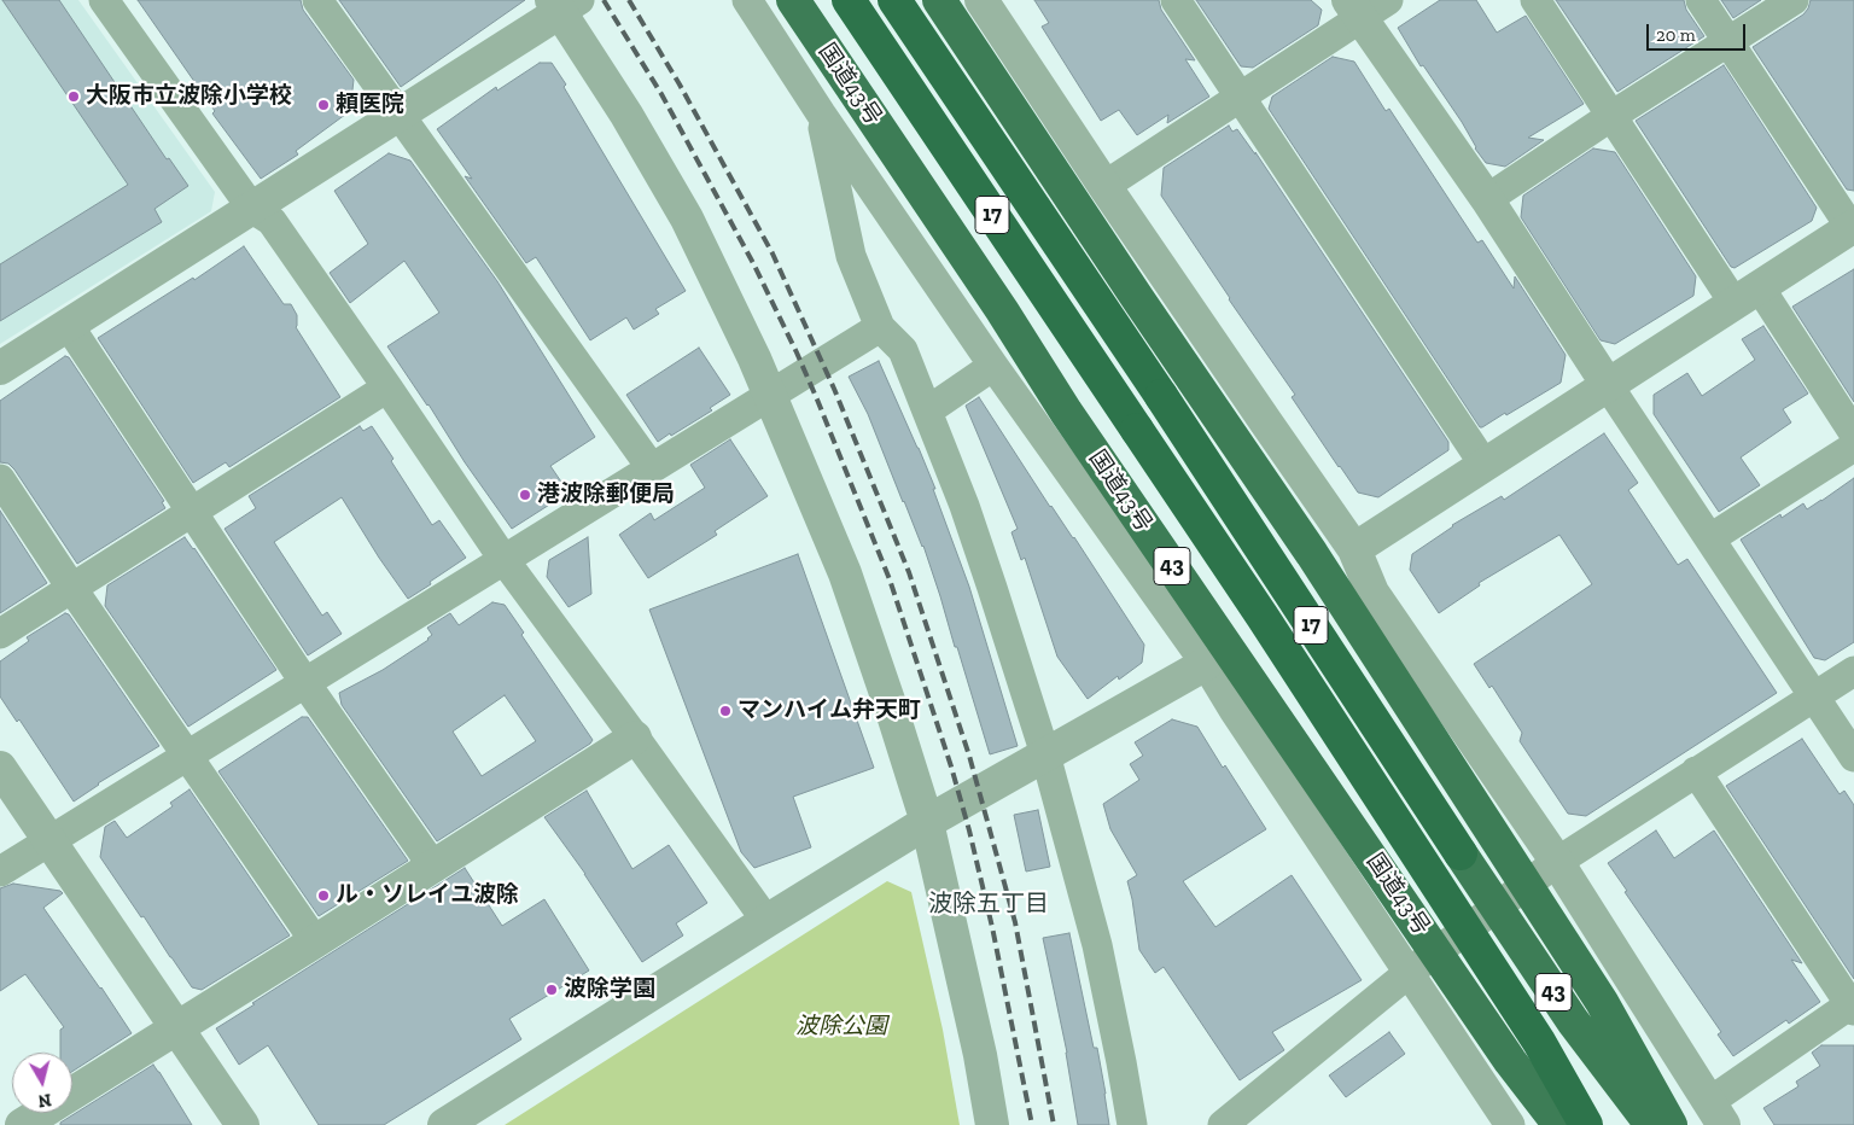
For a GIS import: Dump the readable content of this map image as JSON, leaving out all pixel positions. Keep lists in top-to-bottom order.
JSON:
{
  "streets": {
    "highway": ["国道43号", "17", "43"]
  },
  "crossings": [
    ["17", "43"]
  ],
  "districts": ["波除五丁目"],
  "parks": ["波除公園"],
  "places": [
    "大阪市立波除小学校",
    "頼医院",
    "港波除郵便局",
    "マンハイム弁天町",
    "ル・ソレイユ波除",
    "波除学園"
  ],
  "scale_bar": "20 m",
  "north": "bottom"
}
